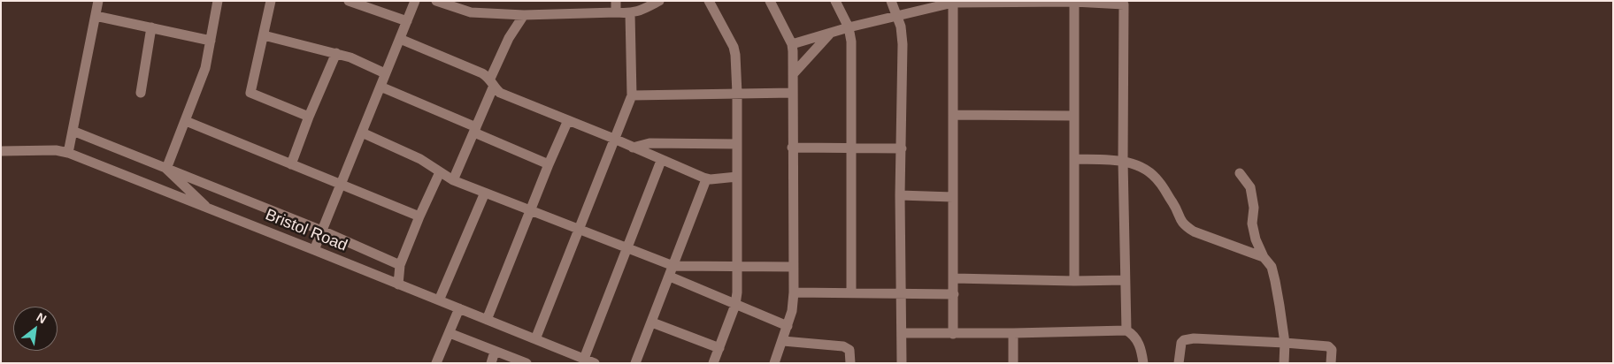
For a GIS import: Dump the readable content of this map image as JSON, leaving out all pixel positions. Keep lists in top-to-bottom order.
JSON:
{
  "streets": {
    "street": ["Bristol Road"]
  },
  "north": "top right"
}
